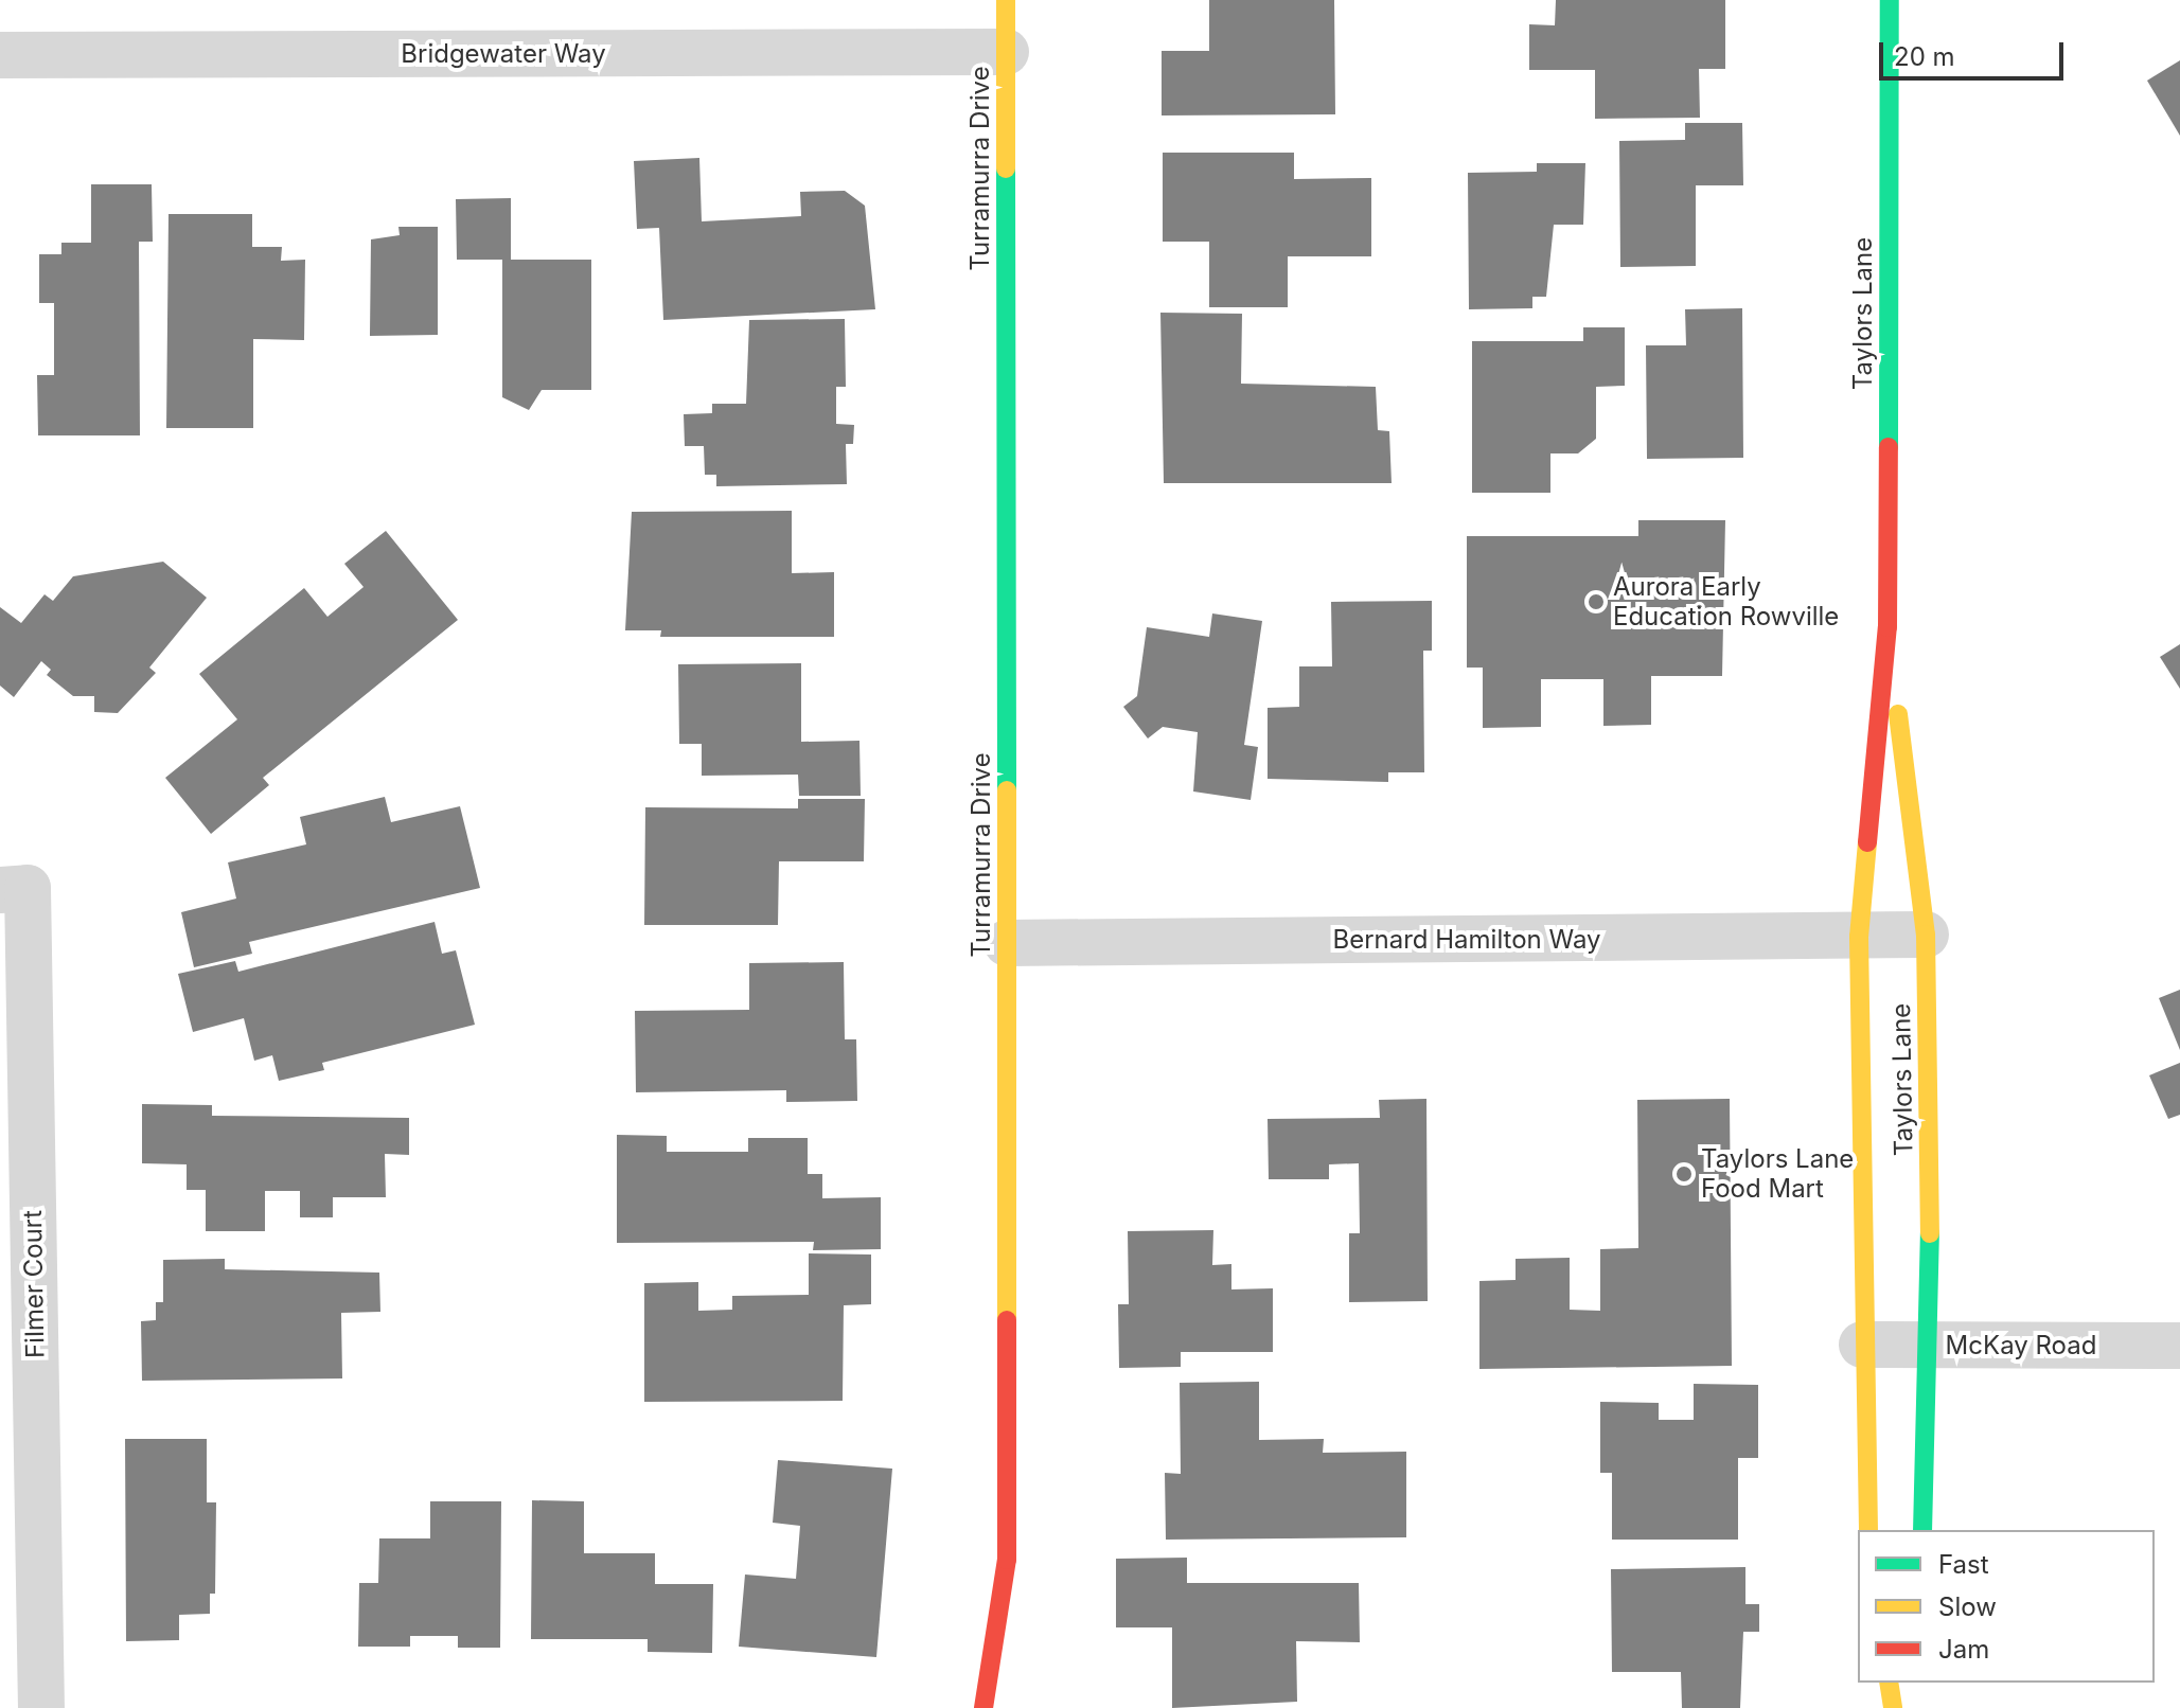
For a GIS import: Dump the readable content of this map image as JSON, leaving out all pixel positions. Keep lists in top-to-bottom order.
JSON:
{
  "streets": {
    "main road": ["Turramurra Drive", "Taylors Lane"],
    "street": [
      "Bridgewater Way",
      "Bernard Hamilton Way",
      "Filmer Court",
      "McKay Road"
    ]
  },
  "crossings": [
    ["Bridgewater Way", "Turramurra Drive"],
    ["Turramurra Drive", "Bernard Hamilton Way"],
    ["Taylors Lane", "Bernard Hamilton Way"],
    ["Taylors Lane", "McKay Road"]
  ],
  "places": ["Aurora Early Education Rowville", "Taylors Lane Food Mart"],
  "legend": ["Fast", "Slow", "Jam"],
  "scale_bar": "20 m"
}
